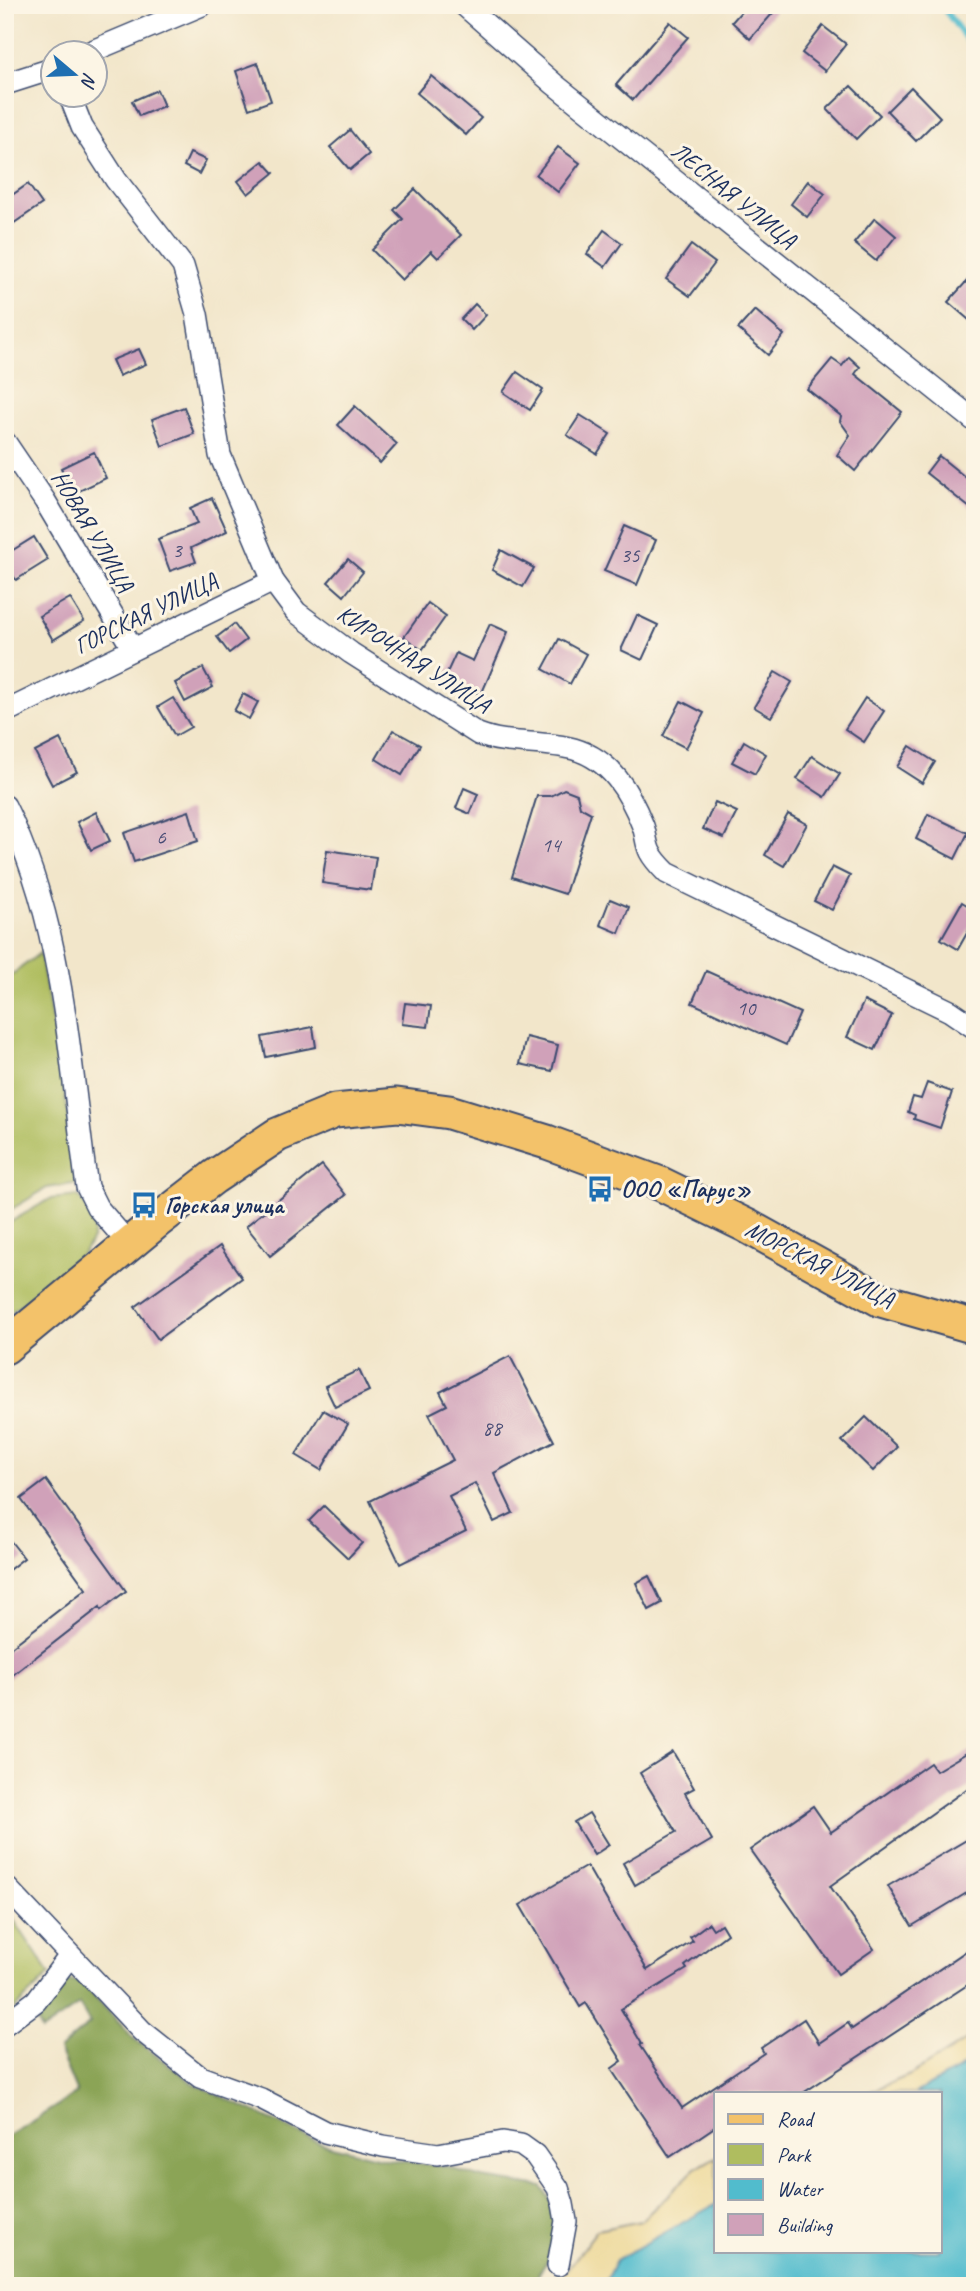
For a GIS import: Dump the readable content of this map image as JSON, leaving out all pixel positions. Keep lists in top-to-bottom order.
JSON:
{
  "streets": {
    "main road": ["МОРСКАЯ УЛИЦА"],
    "street": [
      "ЛЕСНАЯ УЛИЦА",
      "НОВАЯ УЛИЦА",
      "ГОРСКАЯ УЛИЦА",
      "КИРОЧНАЯ УЛИЦА"
    ]
  },
  "crossings": [
    ["НОВАЯ УЛИЦА", "ГОРСКАЯ УЛИЦА"],
    ["ГОРСКАЯ УЛИЦА", "КИРОЧНАЯ УЛИЦА"]
  ],
  "places": {
    "bus stop": ["ООО «Парус»", "Горская улица"]
  },
  "house_numbers": [
    "3",
    "35",
    "6",
    "14",
    "10",
    "88"
  ],
  "legend": [
    "Road",
    "Park",
    "Water",
    "Building"
  ],
  "north": "right"
}
